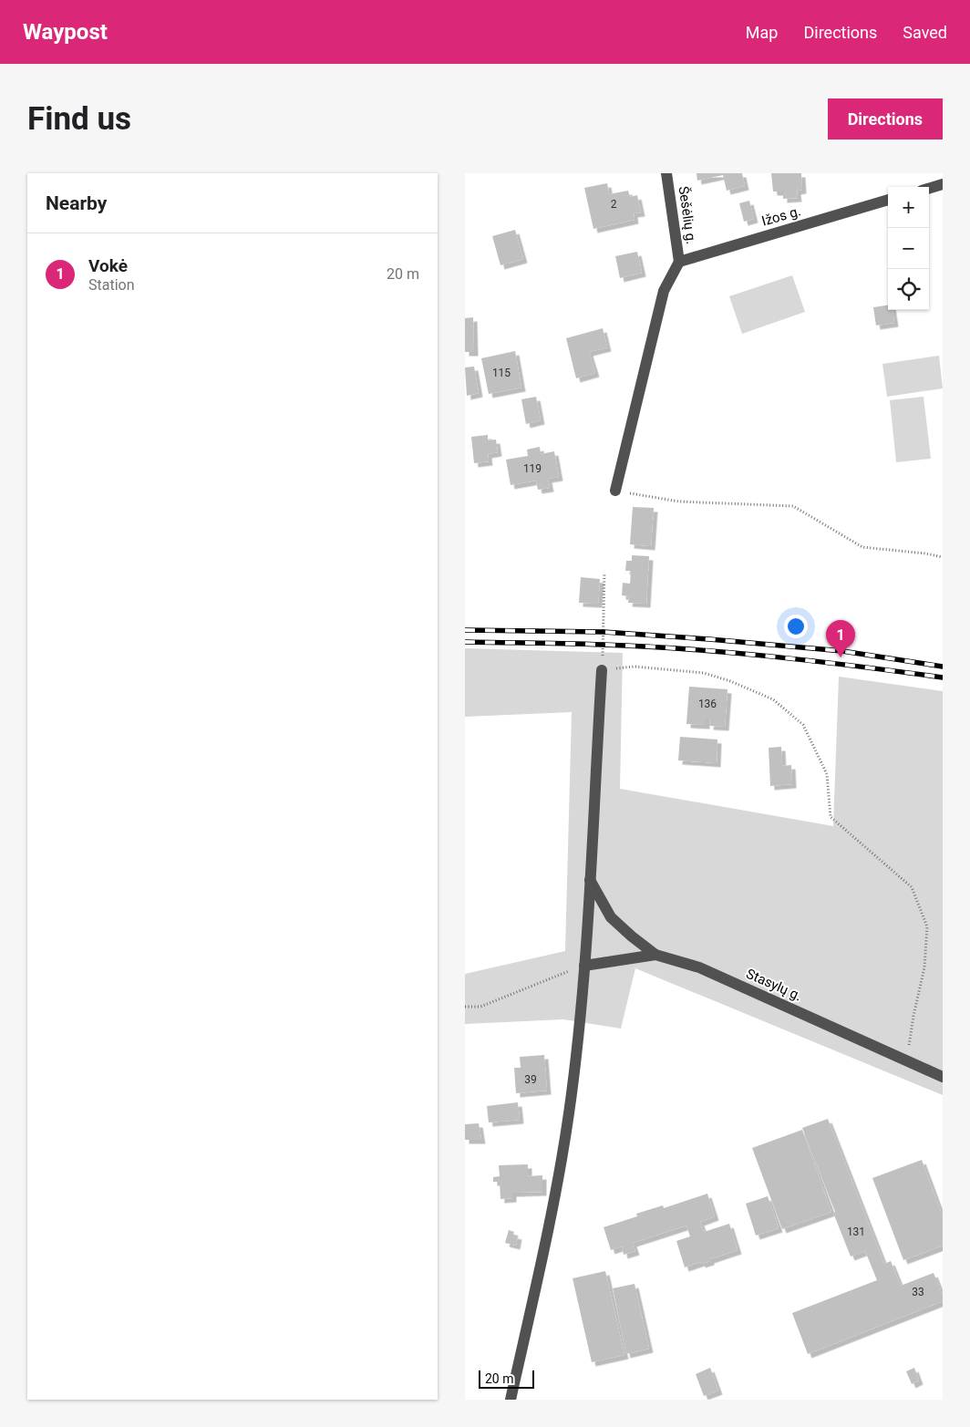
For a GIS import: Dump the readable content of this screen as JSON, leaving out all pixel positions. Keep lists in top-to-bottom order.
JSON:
{
  "streets": {
    "street": ["Šešėlių g.", "Ižos g.", "Stasylų g."]
  },
  "crossings": [
    ["Šešėlių g.", "Ižos g."]
  ],
  "house_numbers": [
    "2",
    "115",
    "119",
    "136",
    "39",
    "131",
    "33"
  ],
  "scale_bar": "20 m",
  "page": {
    "header": "Waypost",
    "nav": ["Map", "Directions", "Saved"],
    "buttons": "Directions",
    "title": "Find us",
    "heading": "Nearby",
    "map_buttons": ["+", "−"],
    "list": [
      {
        "mark": "1",
        "name": "Vokė",
        "note": "Station",
        "value": "20 m"
      }
    ],
    "pins": "1",
    "scale": "20 m"
  }
}
